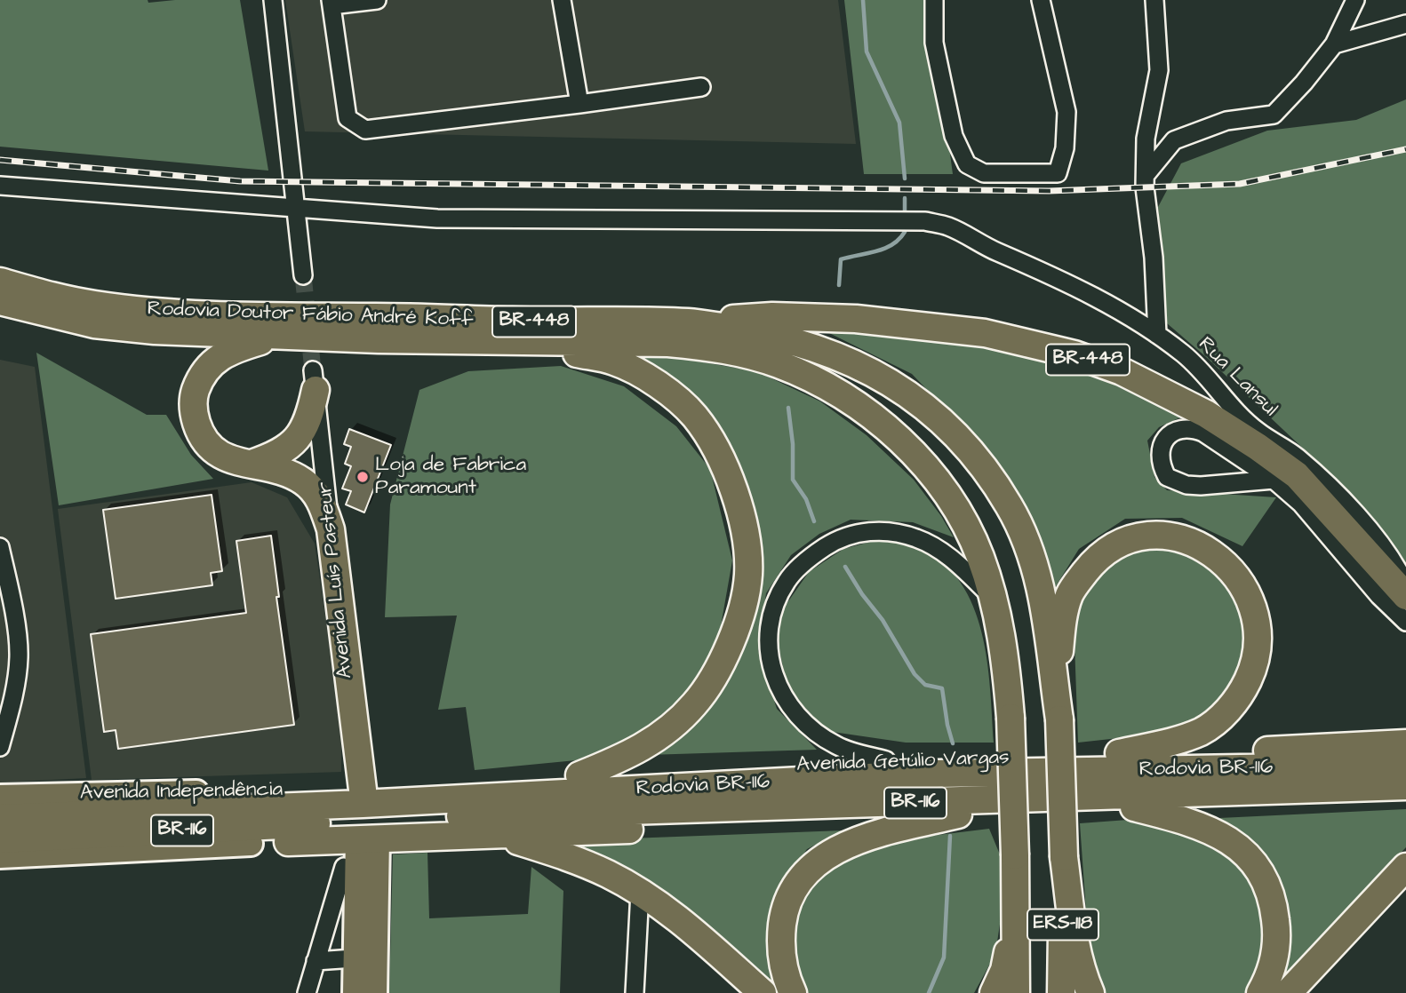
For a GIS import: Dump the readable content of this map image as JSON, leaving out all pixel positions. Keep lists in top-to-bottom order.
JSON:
{
  "streets": {
    "highway": [
      "Rodovia Doutor Fábio André Koff",
      "BR-448",
      "Avenida Luís Pasteur",
      "Avenida Getúlio Vargas",
      "Rodovia BR-116",
      "Avenida Independência",
      "BR-116",
      "ERS-118"
    ],
    "street": ["Rua Lansul"]
  },
  "crossings": [
    ["Rodovia Doutor Fábio André Koff", "BR-448"],
    ["Rodovia Doutor Fábio André Koff", "ERS-118"],
    ["Avenida Luís Pasteur", "Avenida Getúlio Vargas"],
    ["Avenida Luís Pasteur", "Avenida Independência"],
    ["Avenida Getúlio Vargas", "Rodovia BR-116"],
    ["Avenida Getúlio Vargas", "Avenida Independência"],
    ["Rodovia BR-116", "BR-116"],
    ["Avenida Independência", "BR-116"]
  ],
  "places": ["Loja de Fabrica Paramount"]
}
